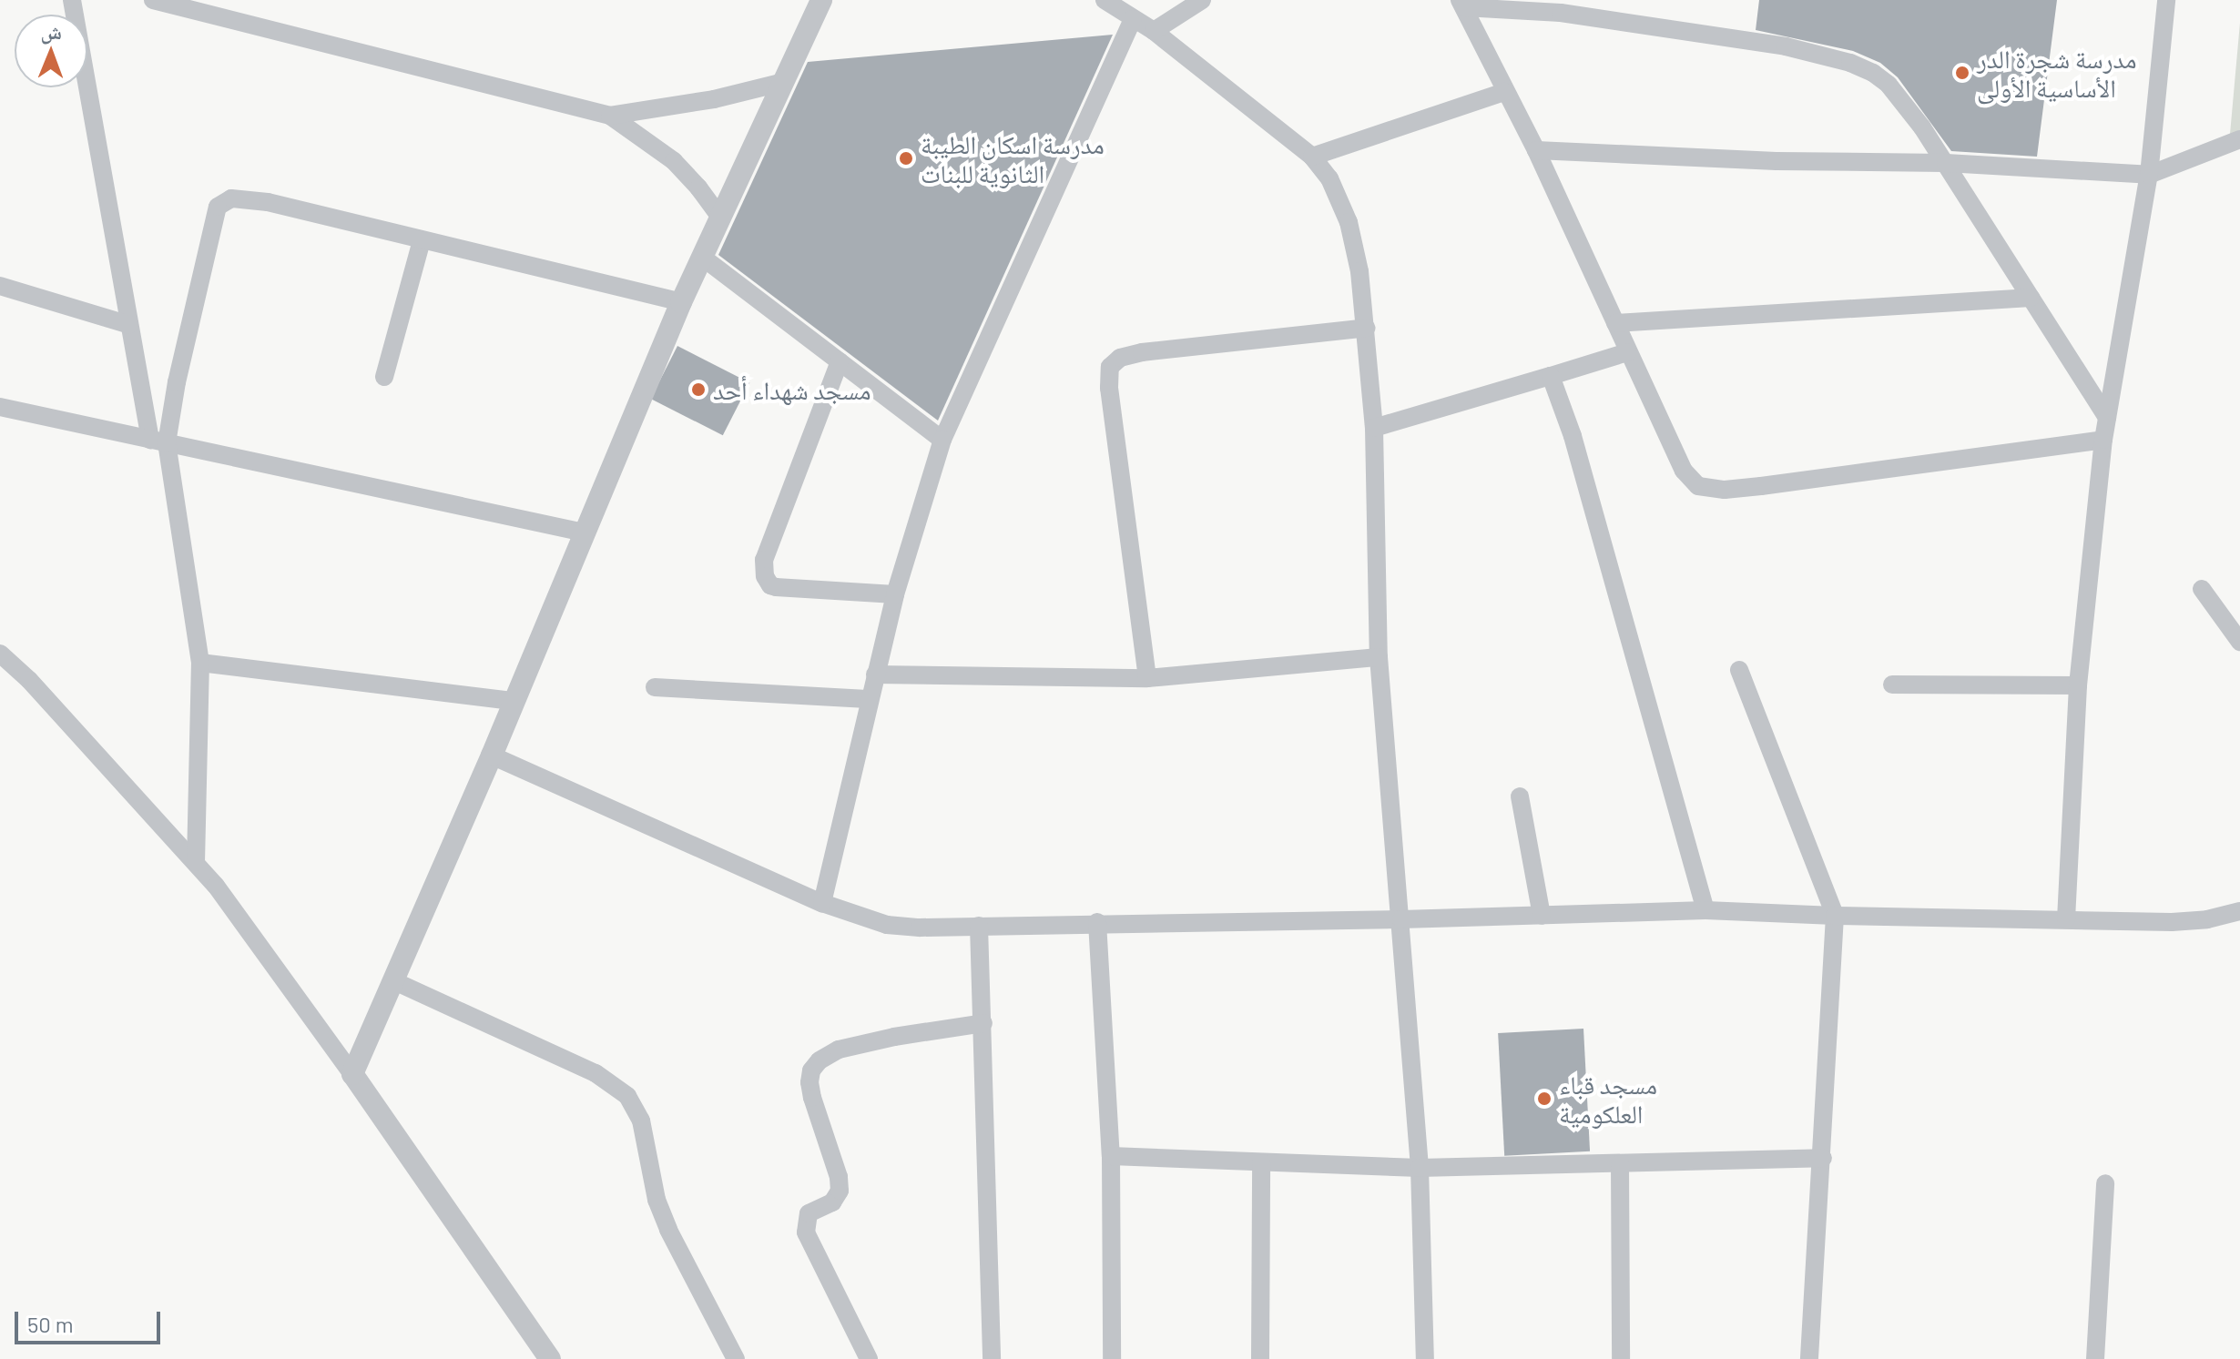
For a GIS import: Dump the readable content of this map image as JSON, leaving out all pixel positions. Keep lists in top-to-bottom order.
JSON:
{
  "places": [
    "مدرسة شجرة الدر الأساسية الأولى",
    "مدرسة اسكان الطيبة الثانوية للبنات",
    "مسجد شهداء أحد",
    "مسجد قباء العلكومية"
  ],
  "scale_bar": "50 m",
  "north": "top"
}
